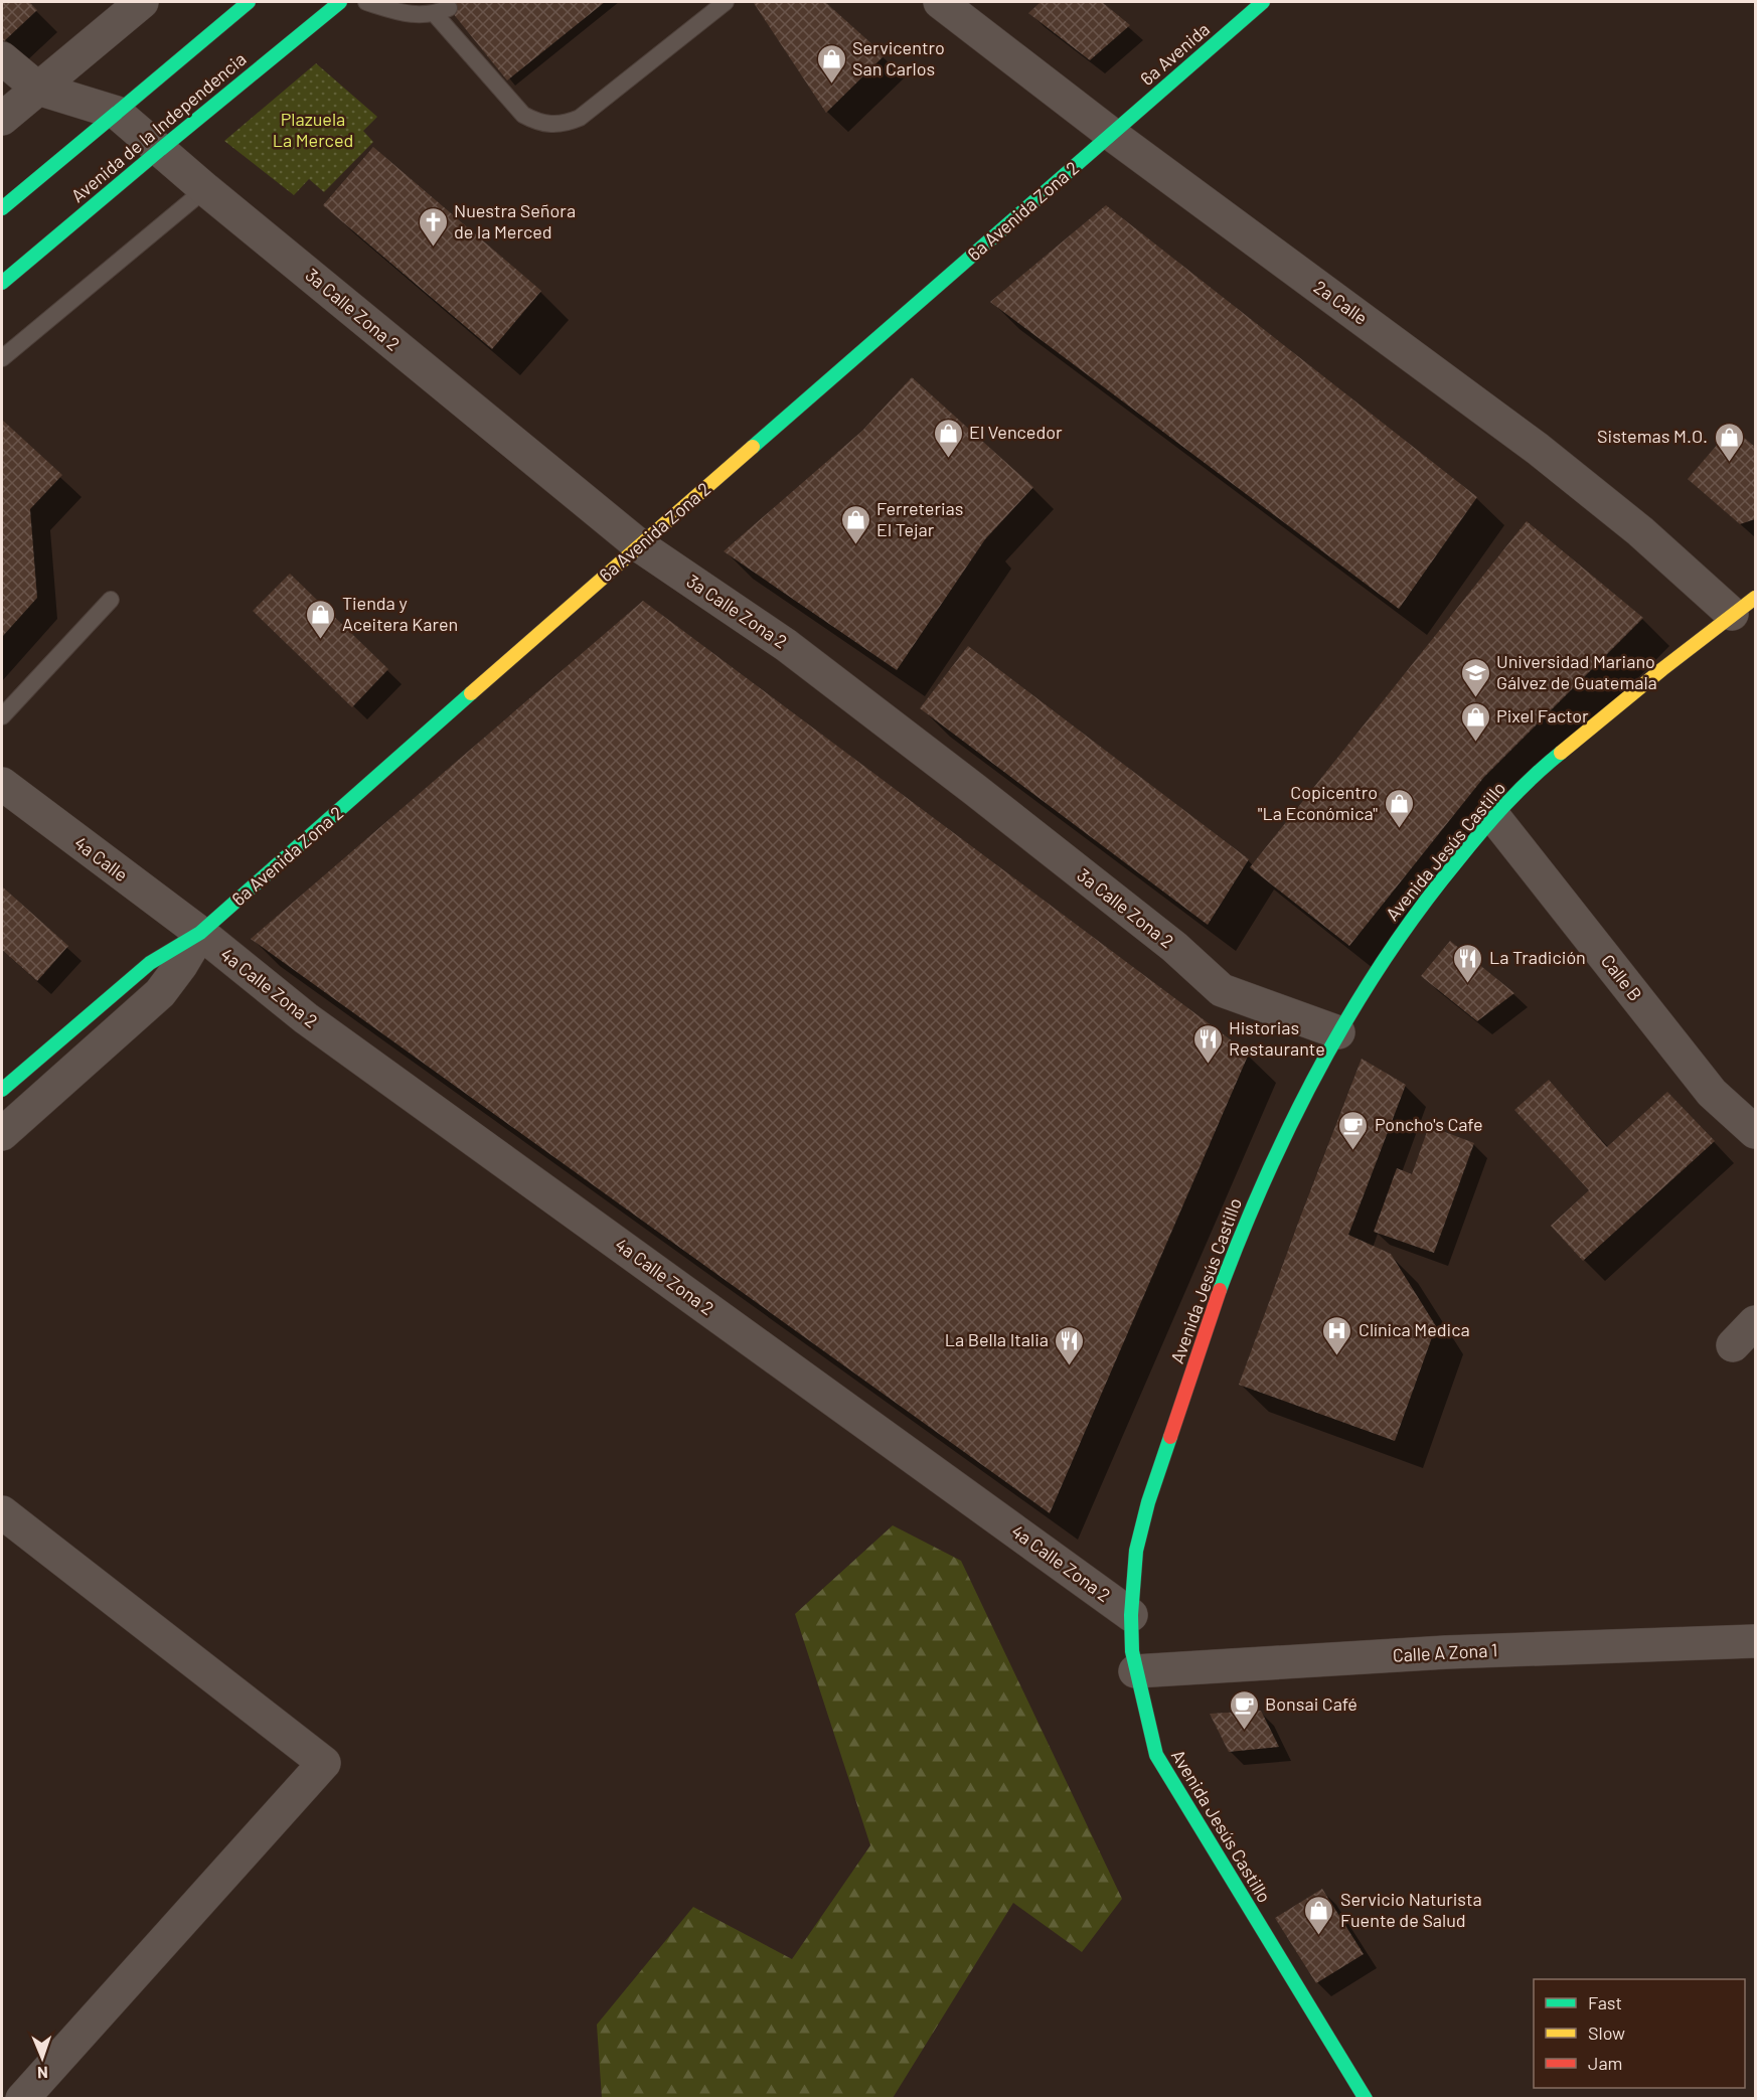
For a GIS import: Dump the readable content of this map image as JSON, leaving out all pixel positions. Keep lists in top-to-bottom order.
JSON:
{
  "streets": {
    "street": [
      "6a Avenida",
      "Avenida de la Independencia",
      "6a Avenida Zona 2",
      "2a Calle",
      "3a Calle Zona 2",
      "Avenida Jesús Castillo",
      "4a Calle",
      "Calle B",
      "4a Calle Zona 2",
      "Calle A Zona 1"
    ]
  },
  "crossings": [
    ["6a Avenida", "6a Avenida Zona 2"],
    ["6a Avenida", "2a Calle"],
    ["Avenida de la Independencia", "3a Calle Zona 2"],
    ["6a Avenida Zona 2", "2a Calle"],
    ["6a Avenida Zona 2", "3a Calle Zona 2"],
    ["6a Avenida Zona 2", "4a Calle"],
    ["6a Avenida Zona 2", "4a Calle Zona 2"],
    ["2a Calle", "Avenida Jesús Castillo"],
    ["3a Calle Zona 2", "Avenida Jesús Castillo"],
    ["Avenida Jesús Castillo", "Calle B"],
    ["Avenida Jesús Castillo", "4a Calle Zona 2"],
    ["Avenida Jesús Castillo", "Calle A Zona 1"],
    ["4a Calle", "4a Calle Zona 2"]
  ],
  "parks": ["Plazuela La Merced"],
  "places": {
    "shop": [
      "Servicentro San Carlos",
      "El Vencedor",
      "Sistemas M.O.",
      "Ferreterias El Tejar",
      "Tienda y Aceitera Karen",
      "Pixel Factor",
      "Copicentro \"La Económica\"",
      "Servicio Naturista Fuente de Salud"
    ],
    "church": ["Nuestra Señora de la Merced"],
    "school or university": ["Universidad Mariano Gálvez de Guatemala"],
    "restaurant": ["La Tradición", "Historias Restaurante", "La Bella Italia"],
    "cafe": ["Poncho's Cafe", "Bonsai Café"],
    "hospital": ["Clínica Medica"]
  },
  "legend": ["Fast", "Slow", "Jam"],
  "north": "bottom"
}
